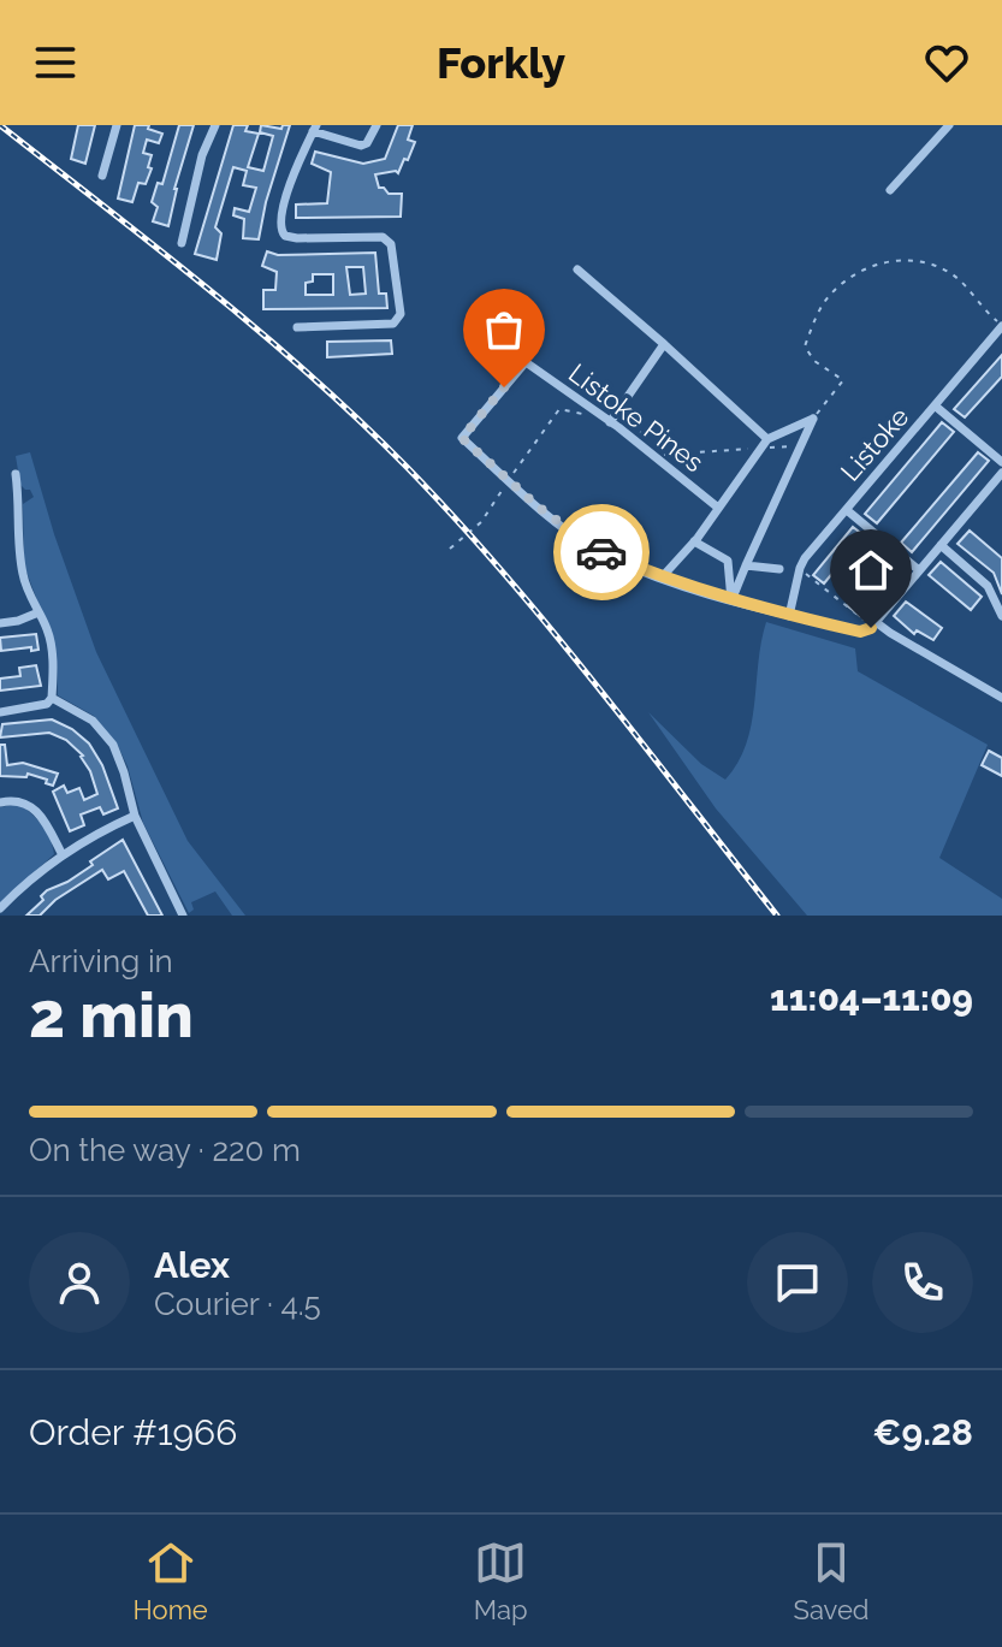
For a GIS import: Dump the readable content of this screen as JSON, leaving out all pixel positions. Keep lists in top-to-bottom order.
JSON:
{
  "streets": {
    "street": ["Listoke Pines", "Listoke"]
  },
  "crossings": [
    ["Listoke Pines", "Listoke"]
  ],
  "page": {
    "header": "Forkly",
    "heading": ["2 min", "Arriving in", "11:04–11:09"],
    "panel": [
      "Alex",
      "Courier · 4.5",
      "Order #1966",
      "€9.28"
    ],
    "bar": "On the way · 220 m",
    "tabs": ["Home", "Map", "Saved"]
  }
}
